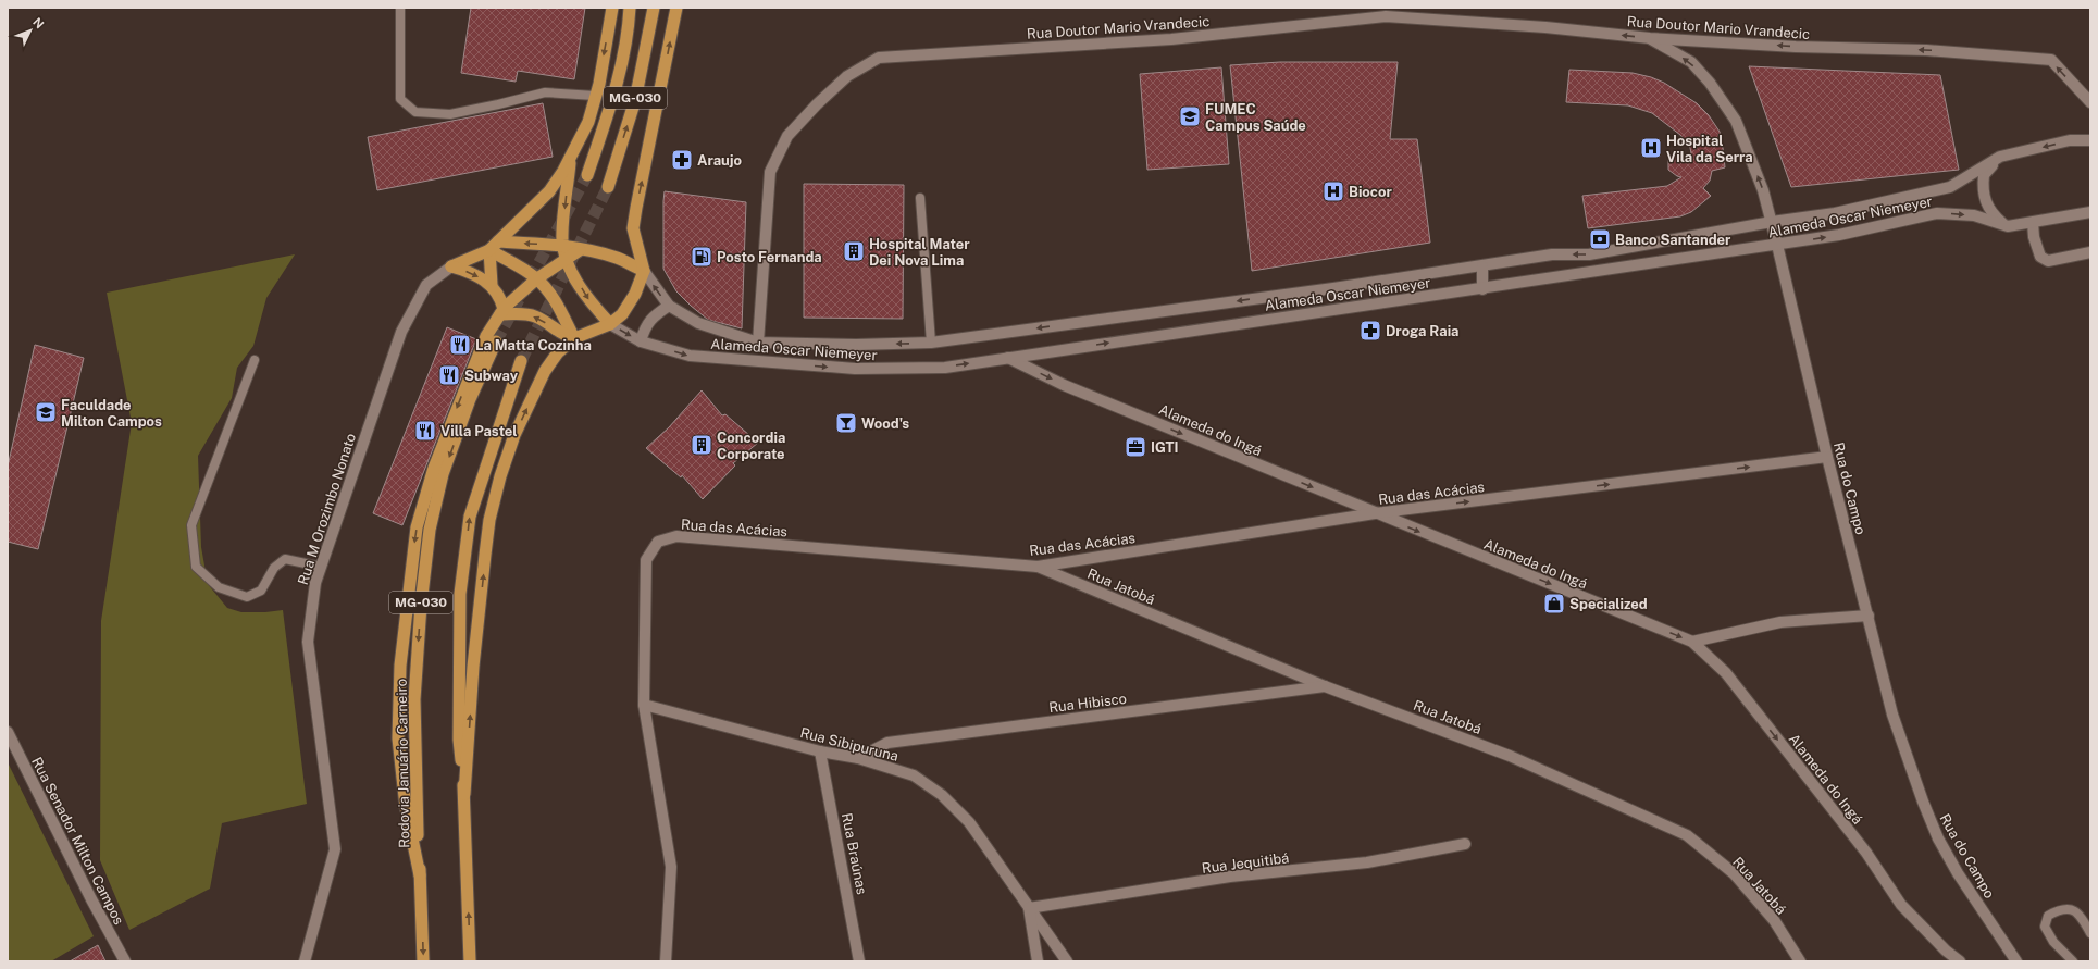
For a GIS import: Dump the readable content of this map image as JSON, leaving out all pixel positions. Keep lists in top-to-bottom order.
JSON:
{
  "streets": {
    "highway": ["MG-030", "Rodovia Januário Carneiro"],
    "street": [
      "Rua Doutor Mario Vrandecic",
      "Alameda Oscar Niemeyer",
      "Alameda do Ingá",
      "Rua do Campo",
      "Rua das Acácias",
      "Rua M Orozimbo Nonato",
      "Rua Jatobá",
      "Rua Hibisco",
      "Rua Sibipuruna",
      "Rua Senador Milton Campos",
      "Rua Braúnas",
      "Rua Jequitibá"
    ]
  },
  "crossings": [
    ["Rua Doutor Mario Vrandecic", "Alameda Oscar Niemeyer"],
    ["Rua Doutor Mario Vrandecic", "Rua do Campo"],
    ["Alameda Oscar Niemeyer", "Alameda do Ingá"],
    ["Alameda Oscar Niemeyer", "Rua do Campo"],
    ["Alameda do Ingá", "Rua das Acácias"],
    ["Rua do Campo", "Rua das Acácias"],
    ["Rua das Acácias", "Rua Jatobá"],
    ["Rua das Acácias", "Rua Sibipuruna"],
    ["Rua Jatobá", "Rua Hibisco"],
    ["Rua Hibisco", "Rua Sibipuruna"],
    ["Rua Sibipuruna", "Rua Braúnas"],
    ["Rua Sibipuruna", "Rua Jequitibá"]
  ],
  "one_way": ["Rua Doutor Mario Vrandecic", "Alameda do Ingá"],
  "places": {
    "school or university": ["FUMEC Campus Saúde", "Faculdade Milton Campos"],
    "hospital": ["Hospital Vila da Serra", "Biocor"],
    "pharmacy": ["Araujo", "Droga Raia"],
    "bank": ["Banco Santander"],
    "building": ["Hospital Mater Dei Nova Lima", "Concordia Corporate"],
    "fuel station": ["Posto Fernanda"],
    "restaurant": ["La Matta Cozinha", "Subway", "Villa Pastel"],
    "bar": ["Wood's"],
    "office": ["IGTI"],
    "shop": ["Specialized"]
  },
  "north": "top right"
}
